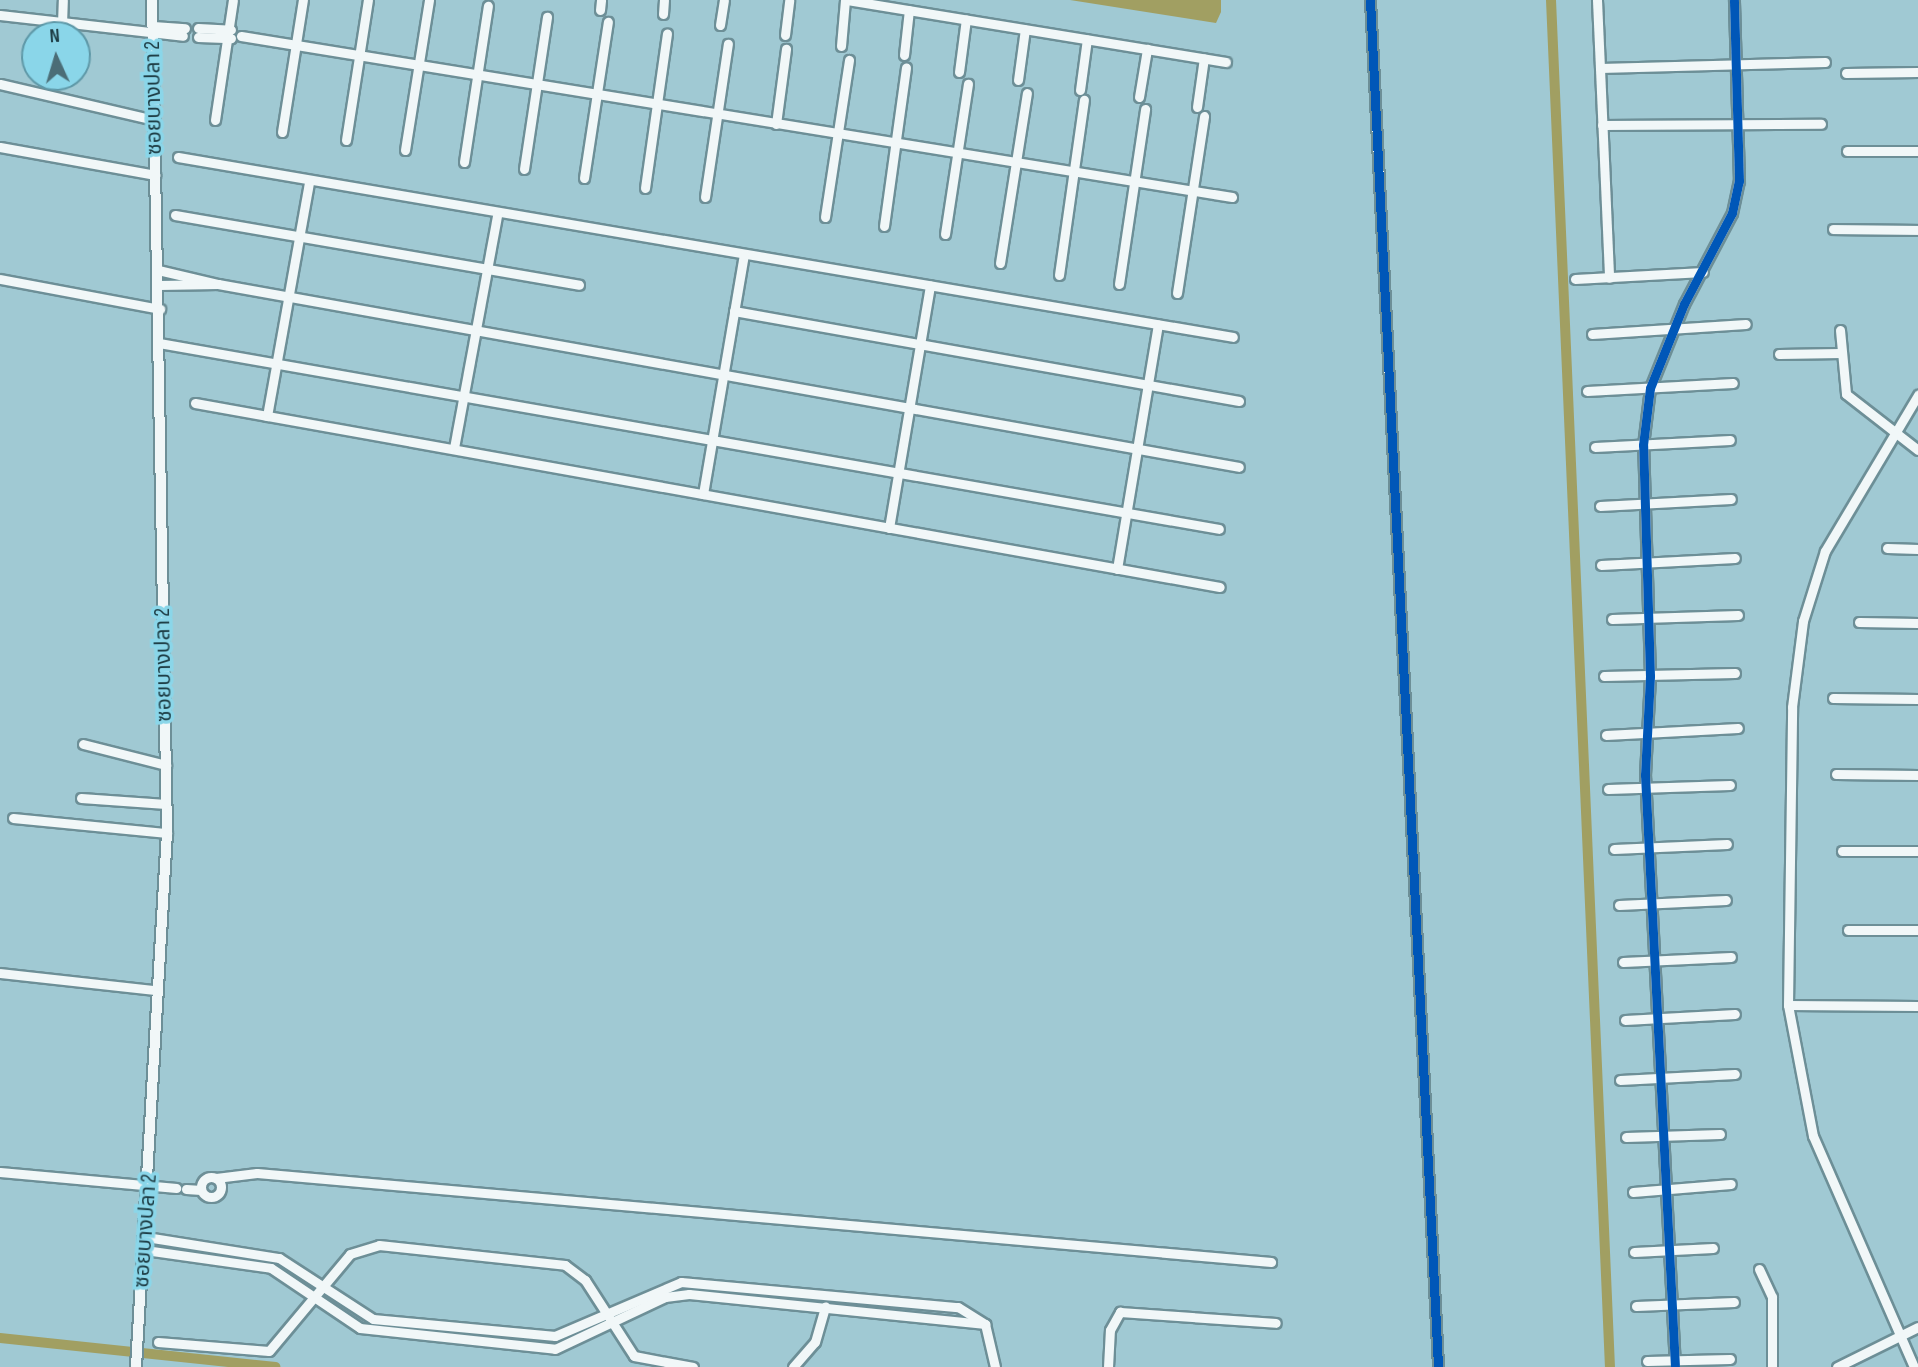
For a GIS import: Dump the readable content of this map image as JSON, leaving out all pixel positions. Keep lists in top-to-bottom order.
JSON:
{
  "streets": {
    "street": ["ซอยบางปลา 2"]
  },
  "north": "top"
}
